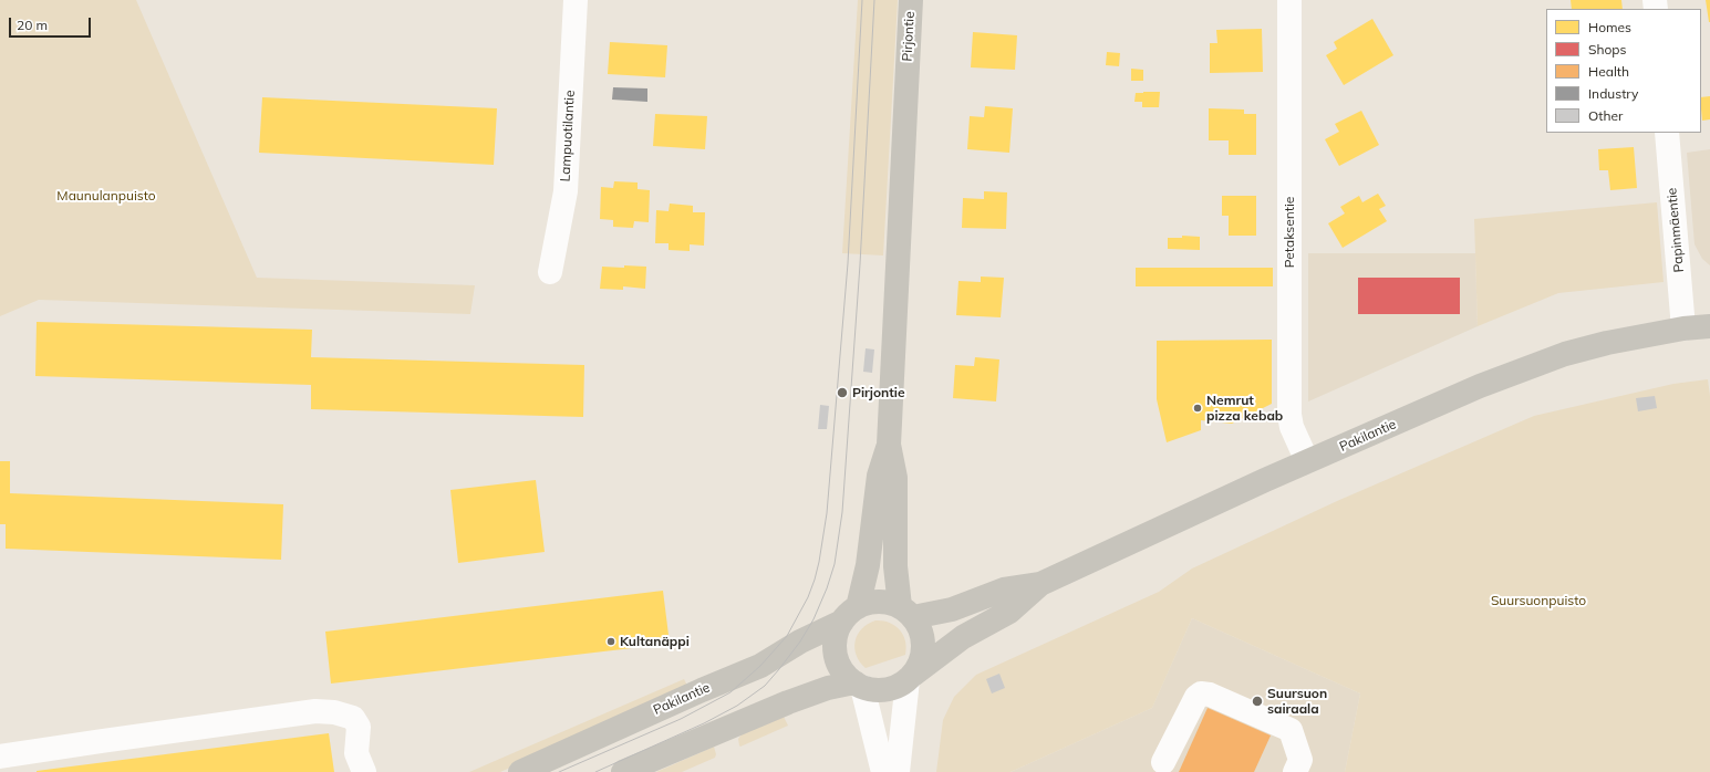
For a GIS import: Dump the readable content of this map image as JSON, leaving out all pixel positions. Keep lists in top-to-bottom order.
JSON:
{
  "streets": {
    "main road": ["Pirjontie", "Pakilantie"],
    "street": ["Lampuotilantie", "Papinmäentie", "Petaksentie"]
  },
  "crossings": [
    ["Pirjontie", "Pakilantie"],
    ["Papinmäentie", "Pakilantie"],
    ["Petaksentie", "Pakilantie"]
  ],
  "parks": ["Maunulanpuisto", "Suursuonpuisto"],
  "places": [
    "Pirjontie",
    "Nemrut pizza kebab",
    "Kultanäppi",
    "Suursuon sairaala"
  ],
  "legend": [
    "Homes",
    "Shops",
    "Health",
    "Industry",
    "Other"
  ],
  "scale_bar": "20 m"
}
